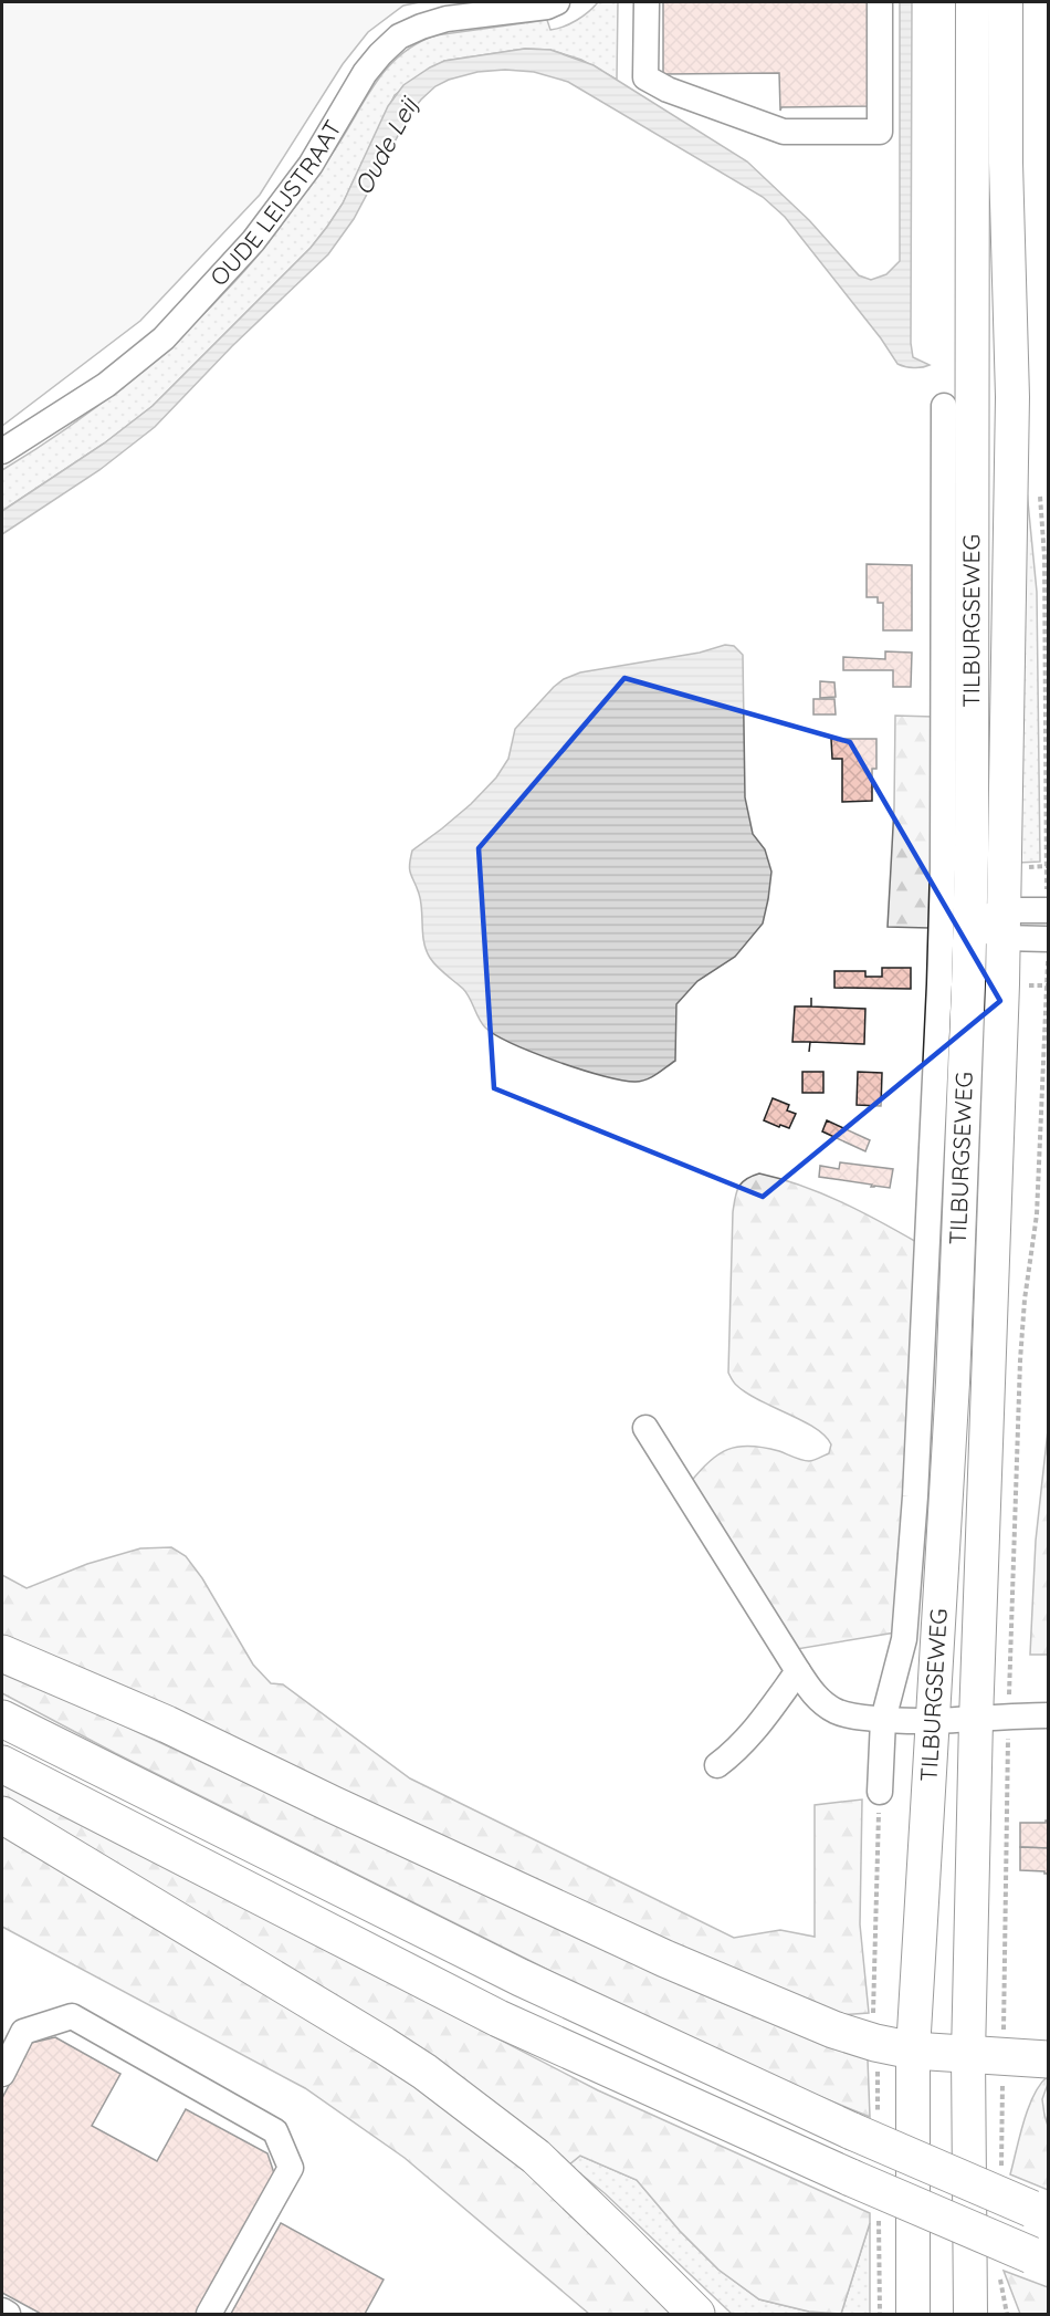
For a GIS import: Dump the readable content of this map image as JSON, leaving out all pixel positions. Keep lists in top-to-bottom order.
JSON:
{
  "streets": {
    "main road": ["TILBURGSEWEG"],
    "street": ["OUDE LEIJSTRAAT"]
  },
  "water": ["Oude Leij"]
}
